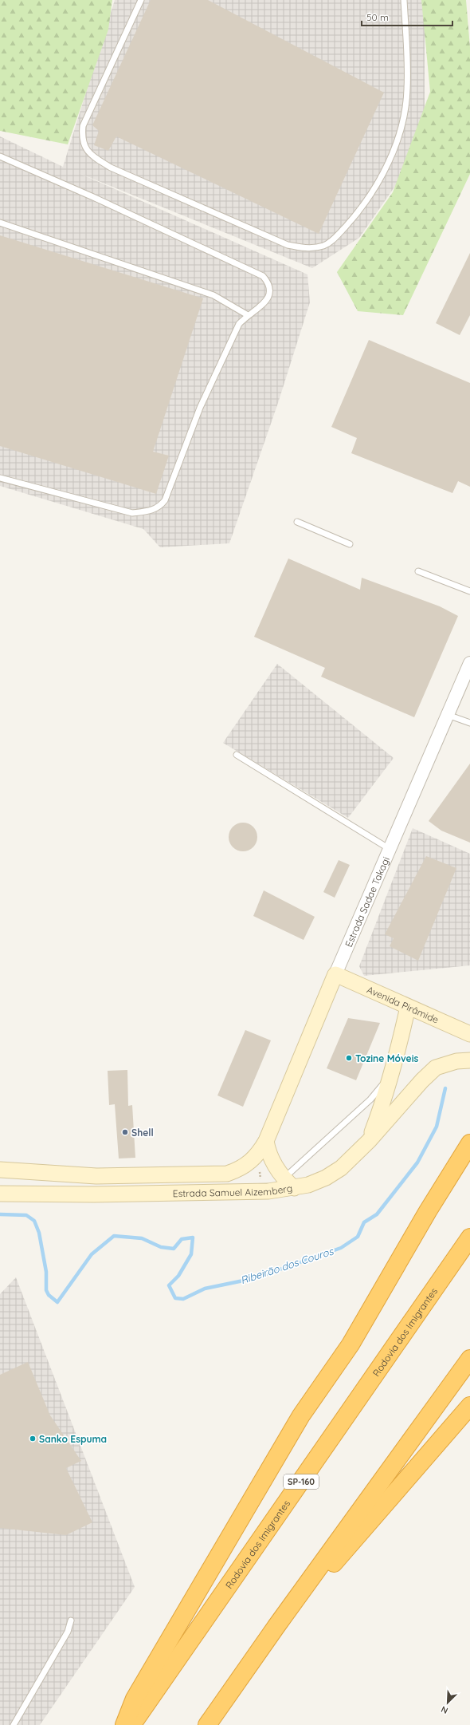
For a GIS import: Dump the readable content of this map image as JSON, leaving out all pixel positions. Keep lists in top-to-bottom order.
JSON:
{
  "streets": {
    "highway": ["Rodovia dos Imigrantes", "SP-160"],
    "main road": ["Estrada Sadae Takagi", "Avenida Pirâmide", "Estrada Samuel Aizemberg"]
  },
  "crossings": [
    ["Estrada Sadae Takagi", "Avenida Pirâmide"],
    ["Estrada Sadae Takagi", "Estrada Samuel Aizemberg"]
  ],
  "water": ["Ribeirão dos Couros"],
  "places": ["Tozine Móveis", "Shell", "Sanko Espuma"],
  "scale_bar": "50 m",
  "north": "bottom left"
}
